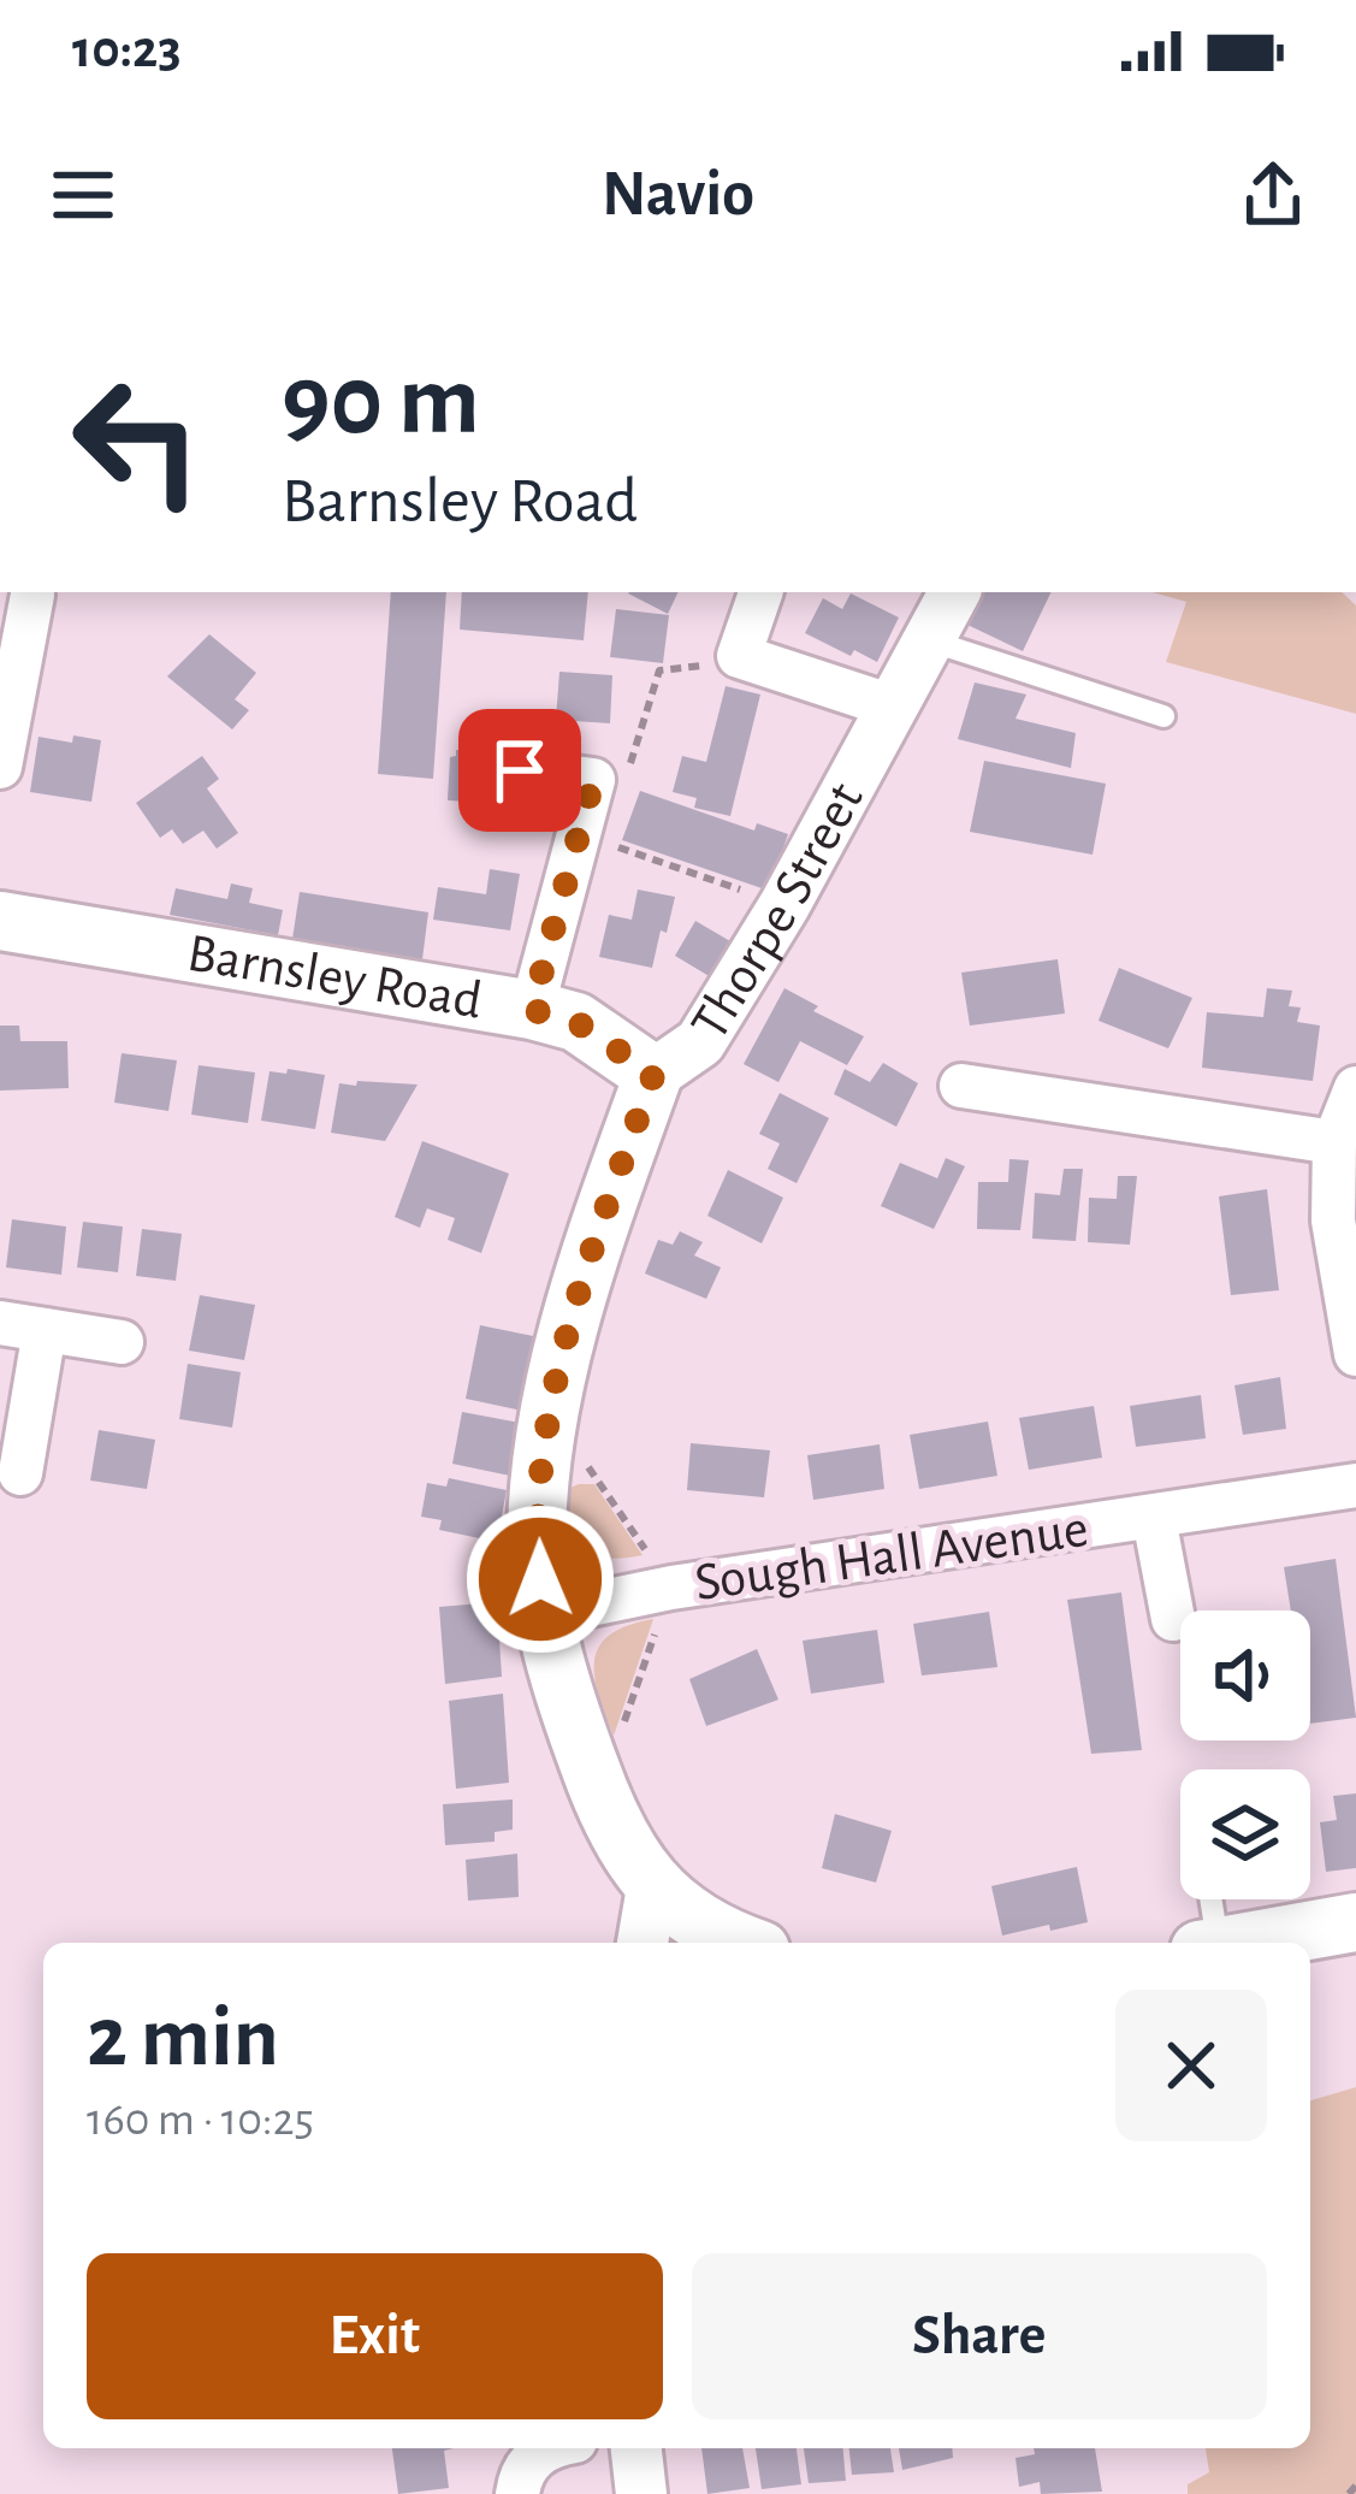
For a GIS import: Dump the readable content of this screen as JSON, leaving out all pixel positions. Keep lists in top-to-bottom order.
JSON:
{
  "streets": {
    "main road": ["Thorpe Street", "Barnsley Road"],
    "street": ["Sough Hall Avenue"]
  },
  "crossings": [
    ["Thorpe Street", "Barnsley Road"],
    ["Thorpe Street", "Sough Hall Avenue"]
  ],
  "page": {
    "status": "10:23",
    "header": "Navio",
    "turn": ["90 m", "Barnsley Road"],
    "heading": ["2 min", "160 m · 10:25"],
    "buttons": ["Exit", "Share"]
  }
}
